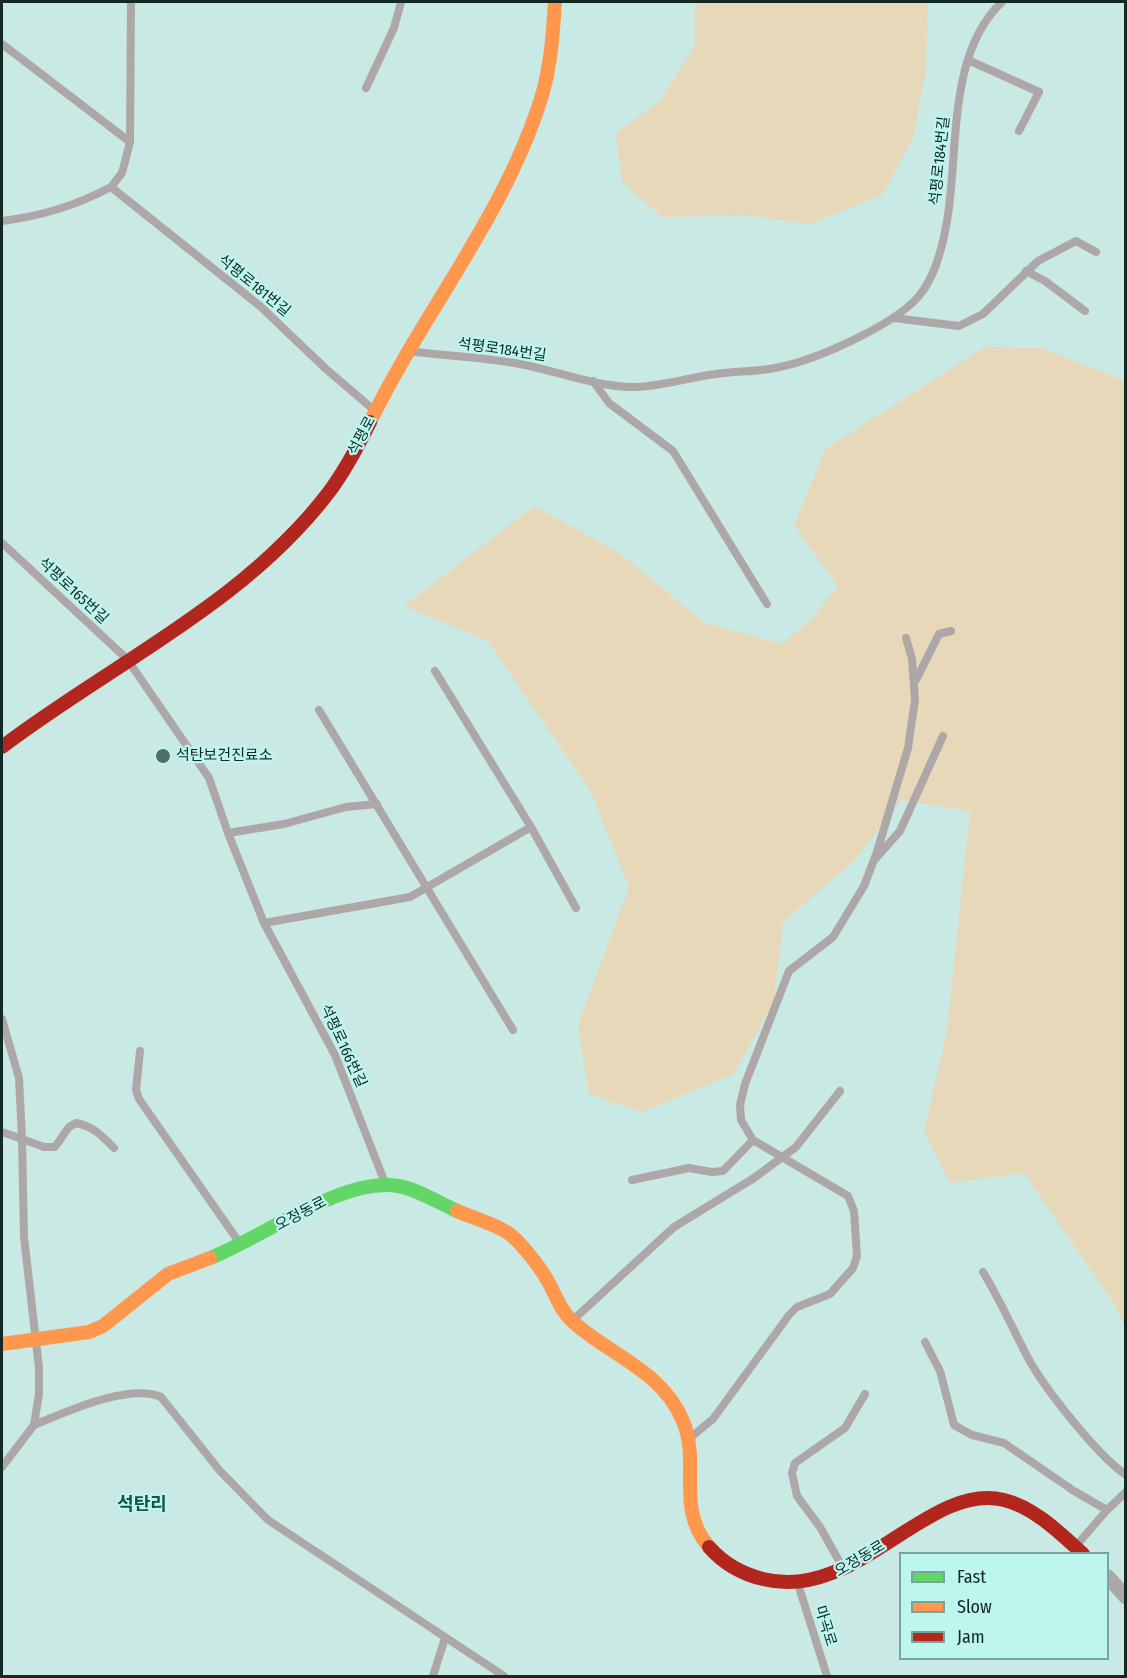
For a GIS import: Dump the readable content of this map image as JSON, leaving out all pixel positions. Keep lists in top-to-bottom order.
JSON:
{
  "streets": {
    "street": ["석평로", "오정동로"],
    "lane": [
      "석평로184번길",
      "석평로181번길",
      "석평로165번길",
      "석평로166번길",
      "마곡로"
    ]
  },
  "crossings": [
    ["석평로184번길", "석평로"],
    ["석평로181번길", "석평로"],
    ["석평로", "석평로165번길"],
    ["석평로", "석평로166번길"],
    ["석평로165번길", "석평로166번길"],
    ["석평로166번길", "오정동로"],
    ["오정동로", "마곡로"]
  ],
  "districts": ["석탄리"],
  "places": ["석탄보건진료소"],
  "legend": ["Fast", "Slow", "Jam"]
}
